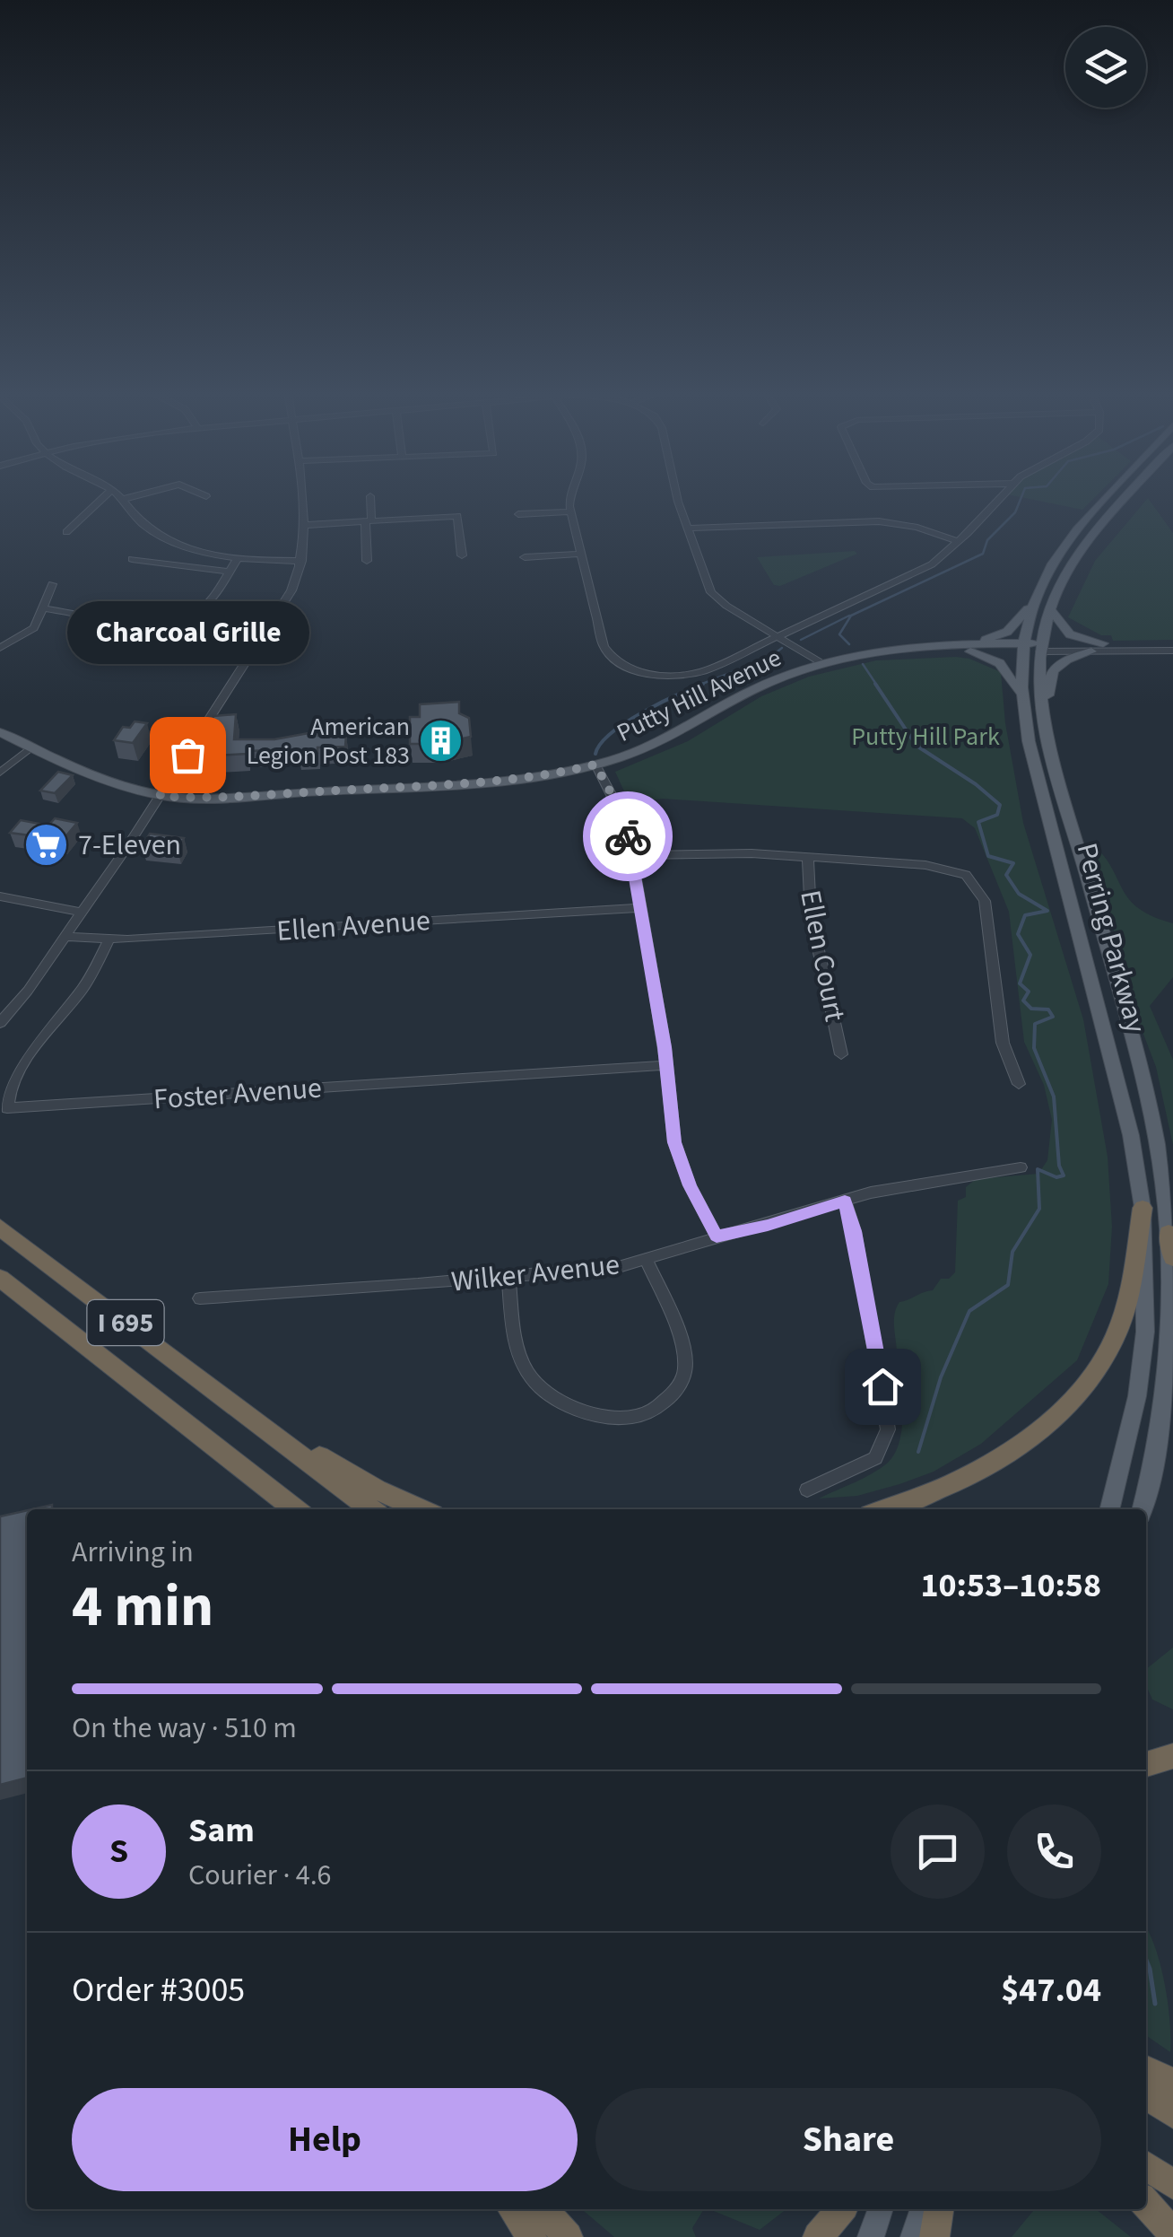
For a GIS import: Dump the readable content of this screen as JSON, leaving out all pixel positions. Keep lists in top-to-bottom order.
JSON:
{
  "streets": {
    "highway": ["I 695"],
    "main road": ["Putty Hill Avenue", "Perring Parkway"],
    "street": [
      "Ellen Avenue",
      "Ellen Court",
      "Foster Avenue",
      "Wilker Avenue"
    ]
  },
  "crossings": [
    ["Putty Hill Avenue", "Perring Parkway"],
    ["Ellen Avenue", "Foster Avenue"]
  ],
  "parks": ["Putty Hill Park"],
  "places": {
    "building": ["American Legion Post 183"],
    "other": ["Charcoal Grille"],
    "supermarket": ["7-Eleven"]
  },
  "page": {
    "bubble": "Charcoal Grille",
    "heading": ["4 min", "Arriving in", "10:53–10:58"],
    "panel": [
      "Sam",
      "Courier · 4.6",
      "Order #3005",
      "$47.04"
    ],
    "bar": "On the way · 510 m",
    "round": "S",
    "buttons": ["Help", "Share"]
  }
}
